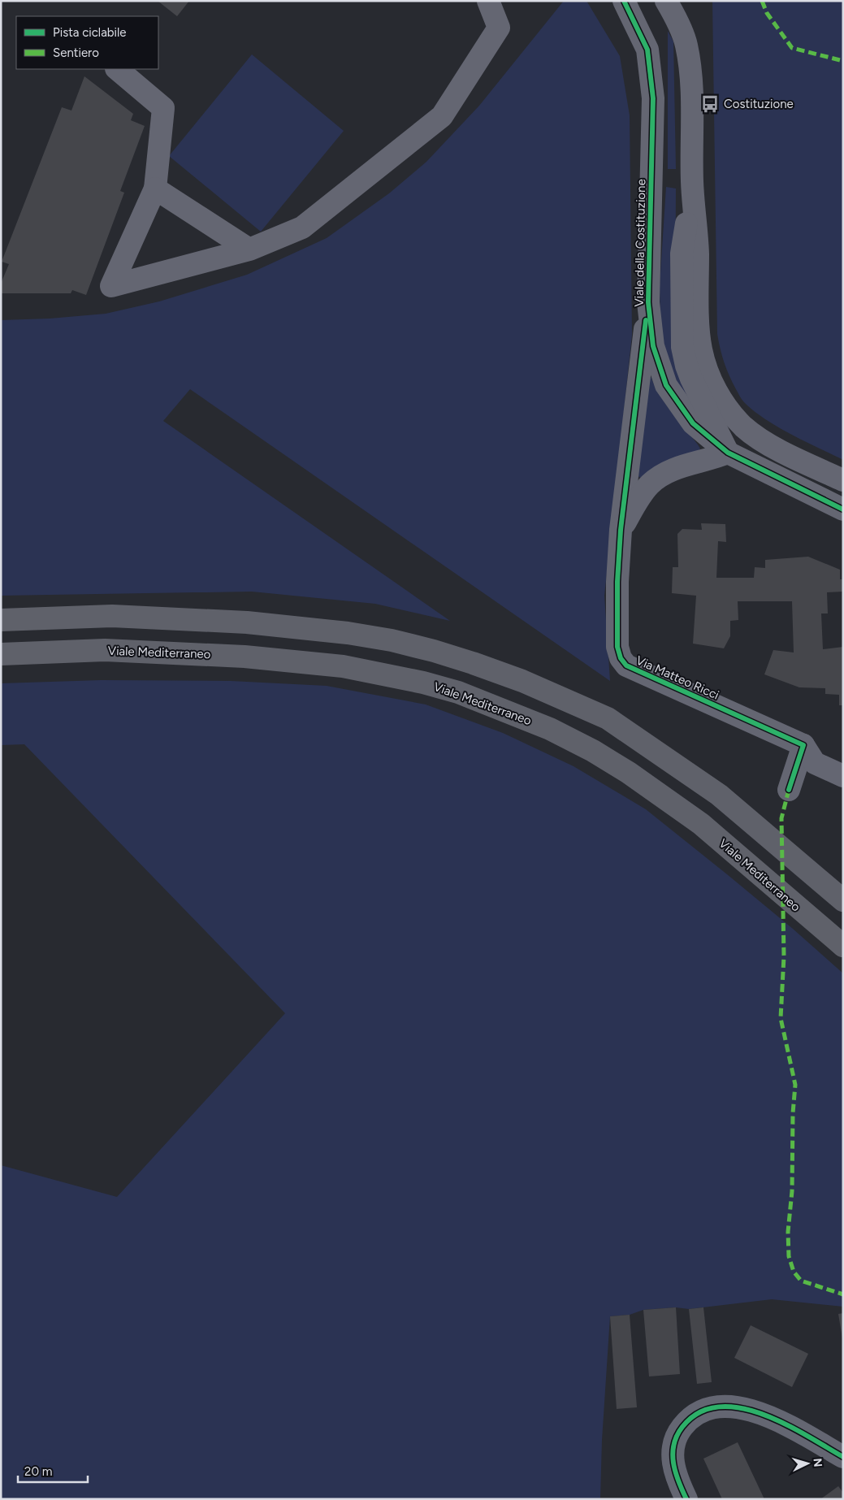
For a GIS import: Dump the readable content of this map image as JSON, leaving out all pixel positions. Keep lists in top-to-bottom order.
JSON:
{
  "streets": {
    "highway": ["Viale Mediterraneo"],
    "street": ["Viale della Costituzione", "Via Matteo Ricci"]
  },
  "crossings": [
    ["Viale della Costituzione", "Via Matteo Ricci"]
  ],
  "places": {
    "bus stop": ["Costituzione"]
  },
  "legend": ["Pista ciclabile", "Sentiero"],
  "scale_bar": "20 m",
  "north": "right"
}
